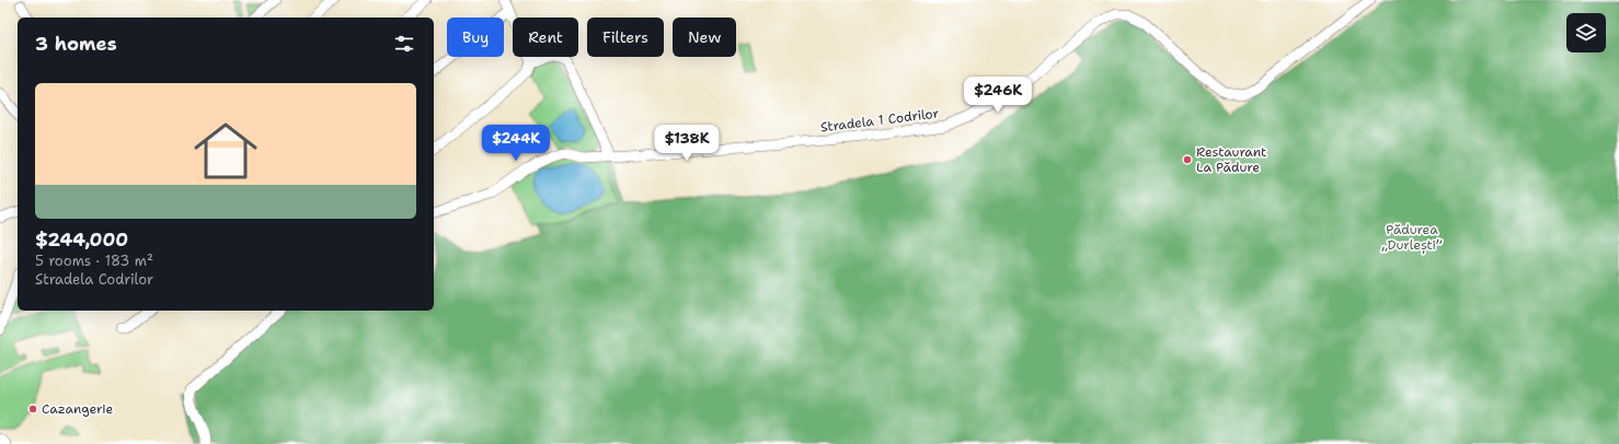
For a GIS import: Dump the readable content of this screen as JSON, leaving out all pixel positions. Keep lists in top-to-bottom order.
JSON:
{
  "streets": {
    "street": ["Stradela 1 Codrilor"]
  },
  "parks": ["Pădurea „Durlești”"],
  "places": ["Restaurant La Pădure", "Cazangerie"],
  "page": {
    "chip": [
      "Buy",
      "Rent",
      "Filters",
      "New"
    ],
    "heading": "3 homes",
    "list": [
      {
        "name": "$244,000",
        "note": "5 rooms · 183 m² · Stradela Codrilor"
      }
    ],
    "price": ["$246K", "$244K", "$138K"]
  }
}
